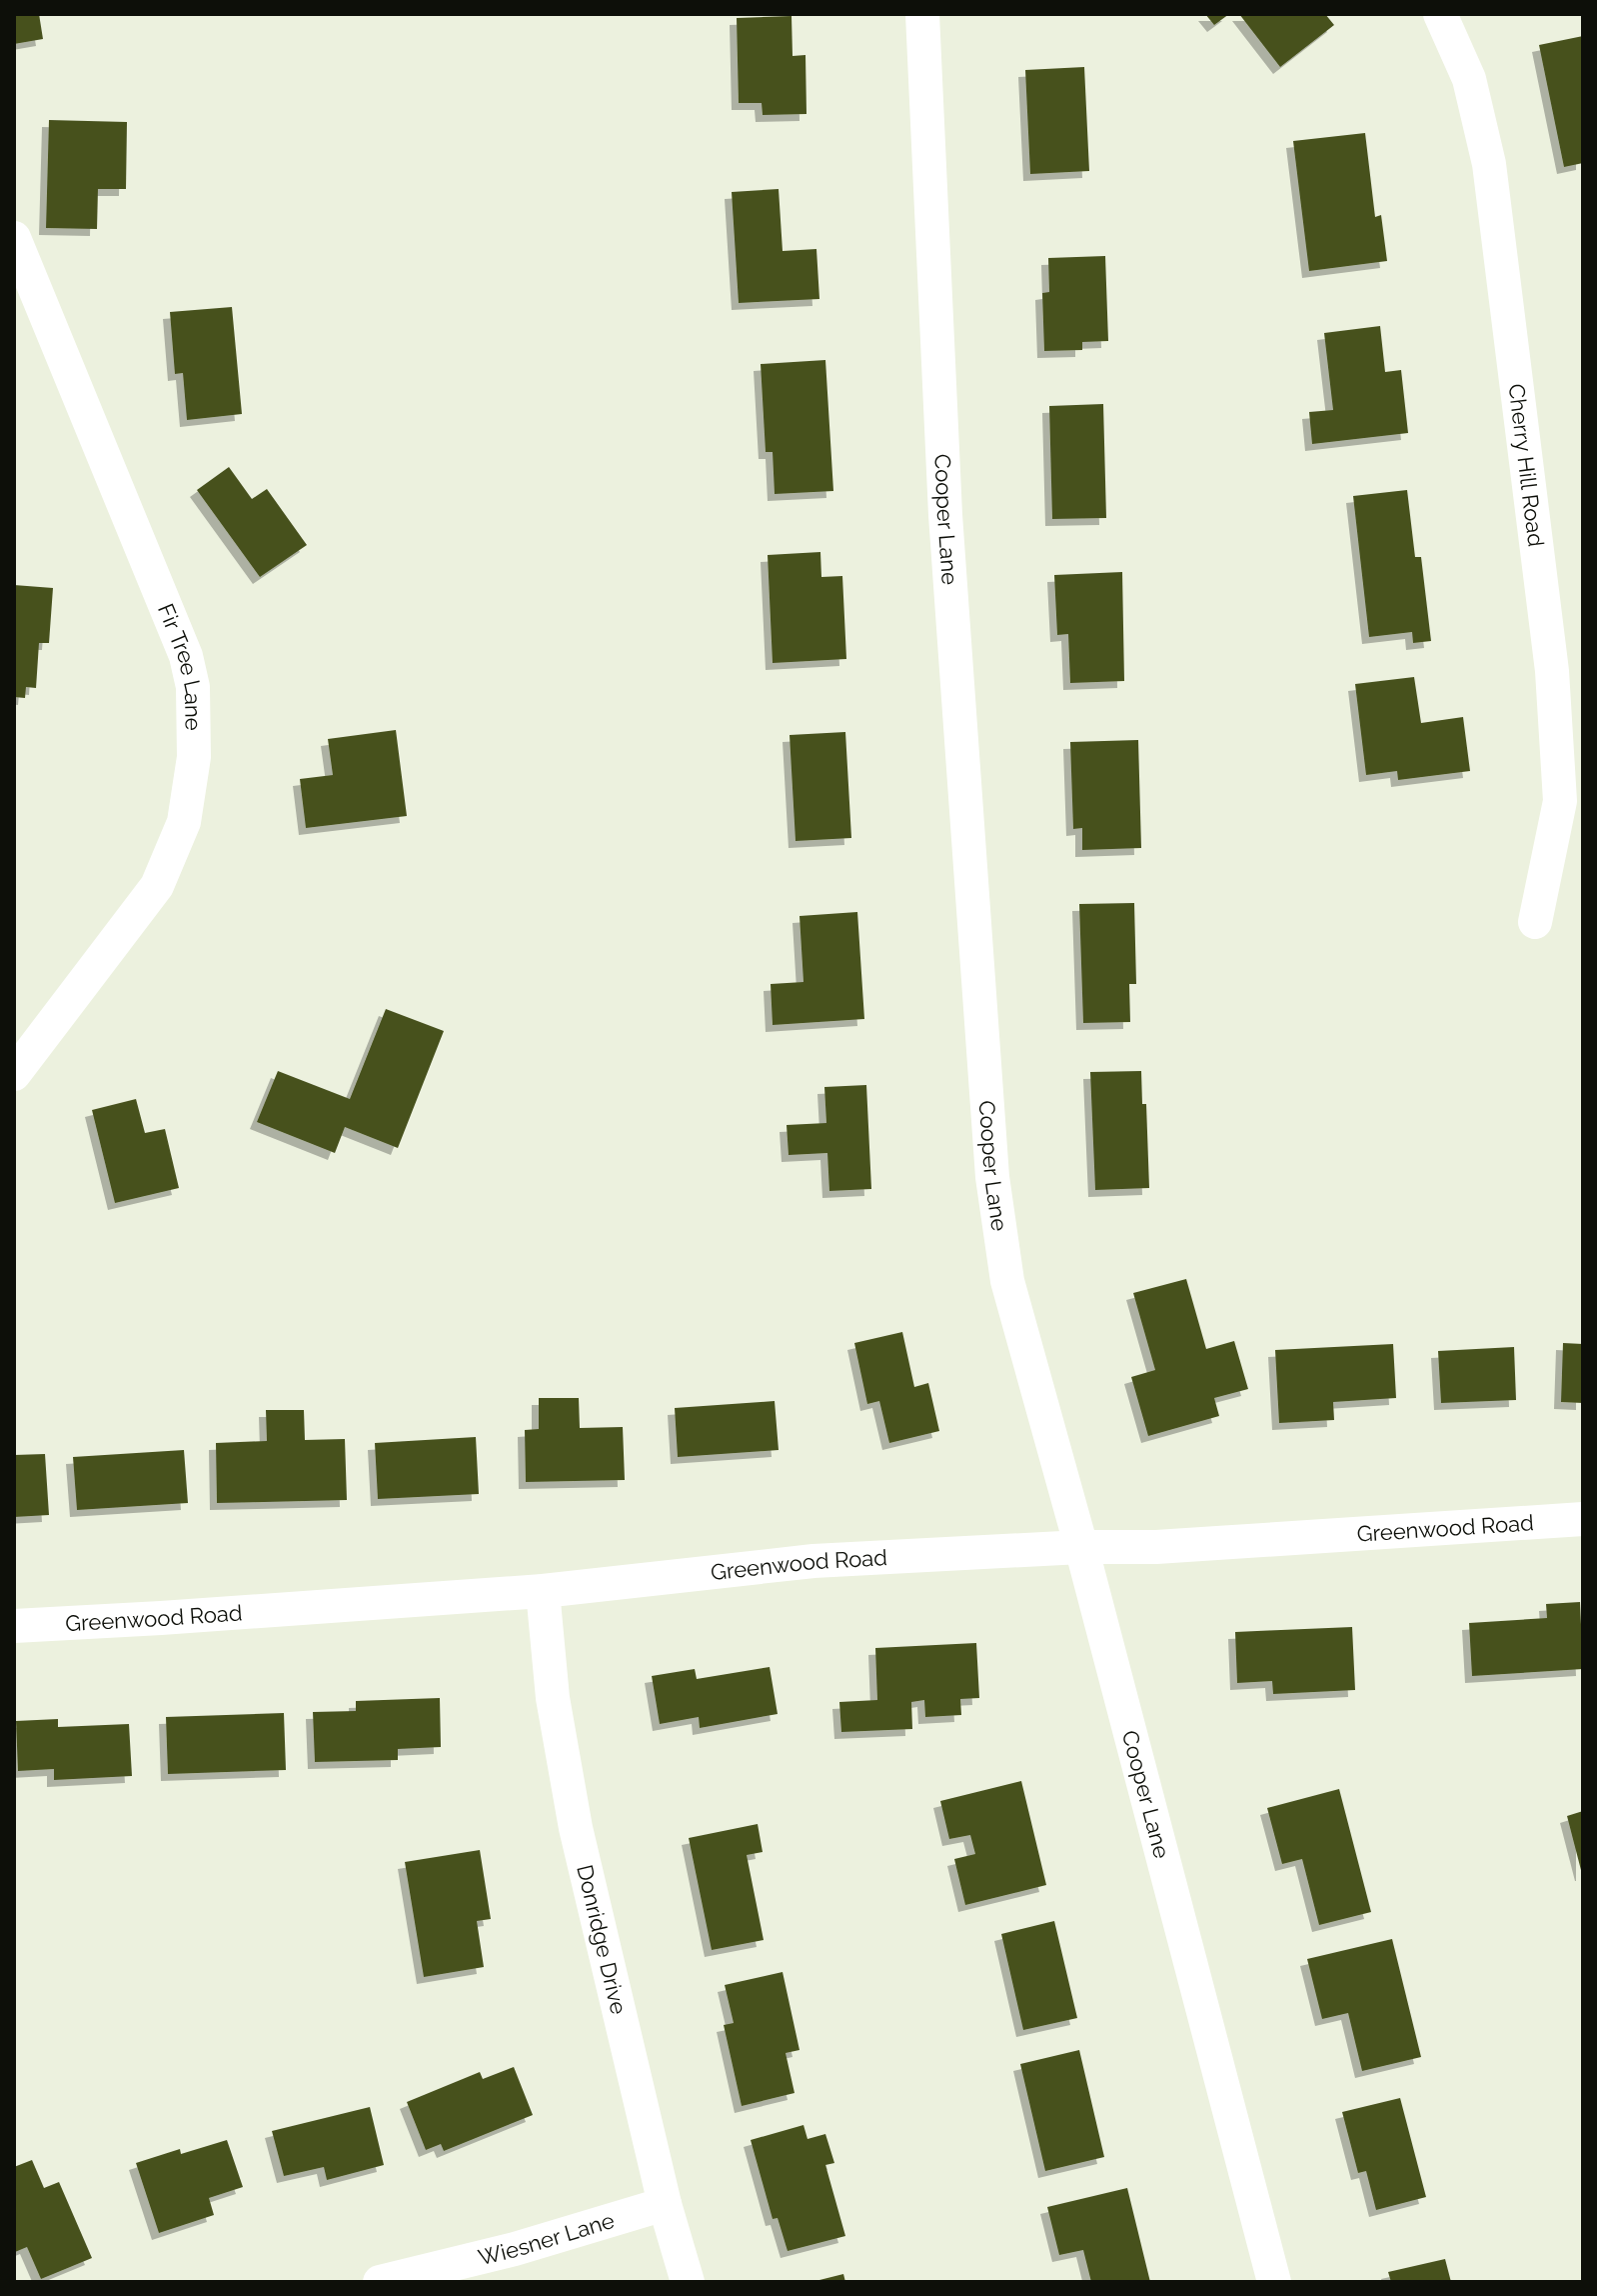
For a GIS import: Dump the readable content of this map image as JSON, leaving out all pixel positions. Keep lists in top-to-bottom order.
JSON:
{
  "streets": {
    "street": [
      "Cherry Hill Road",
      "Cooper Lane",
      "Fir Tree Lane",
      "Greenwood Road",
      "Donridge Drive",
      "Wiesner Lane"
    ]
  },
  "crossings": [
    ["Cooper Lane", "Greenwood Road"],
    ["Greenwood Road", "Donridge Drive"],
    ["Donridge Drive", "Wiesner Lane"]
  ]
}
